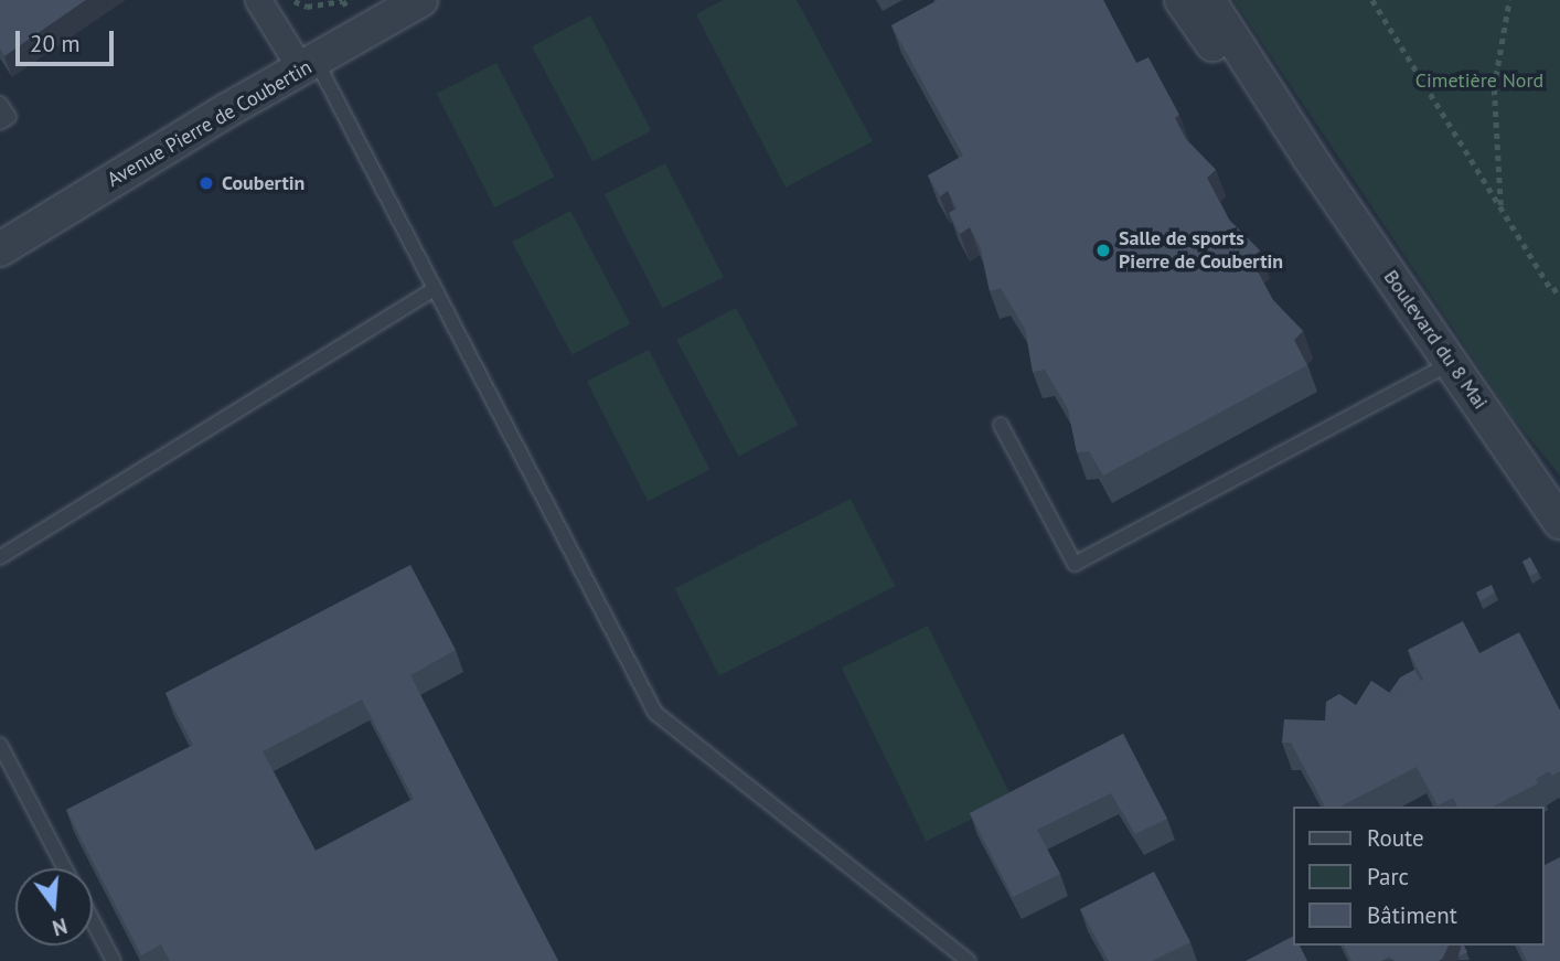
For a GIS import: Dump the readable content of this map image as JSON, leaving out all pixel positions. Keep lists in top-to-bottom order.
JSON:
{
  "streets": {
    "street": ["Avenue Pierre de Coubertin", "Boulevard du 8 Mai"]
  },
  "parks": ["Cimetière Nord"],
  "places": ["Coubertin", "Salle de sports Pierre de Coubertin"],
  "legend": ["Route", "Parc", "Bâtiment"],
  "scale_bar": "20 m",
  "north": "bottom"
}
